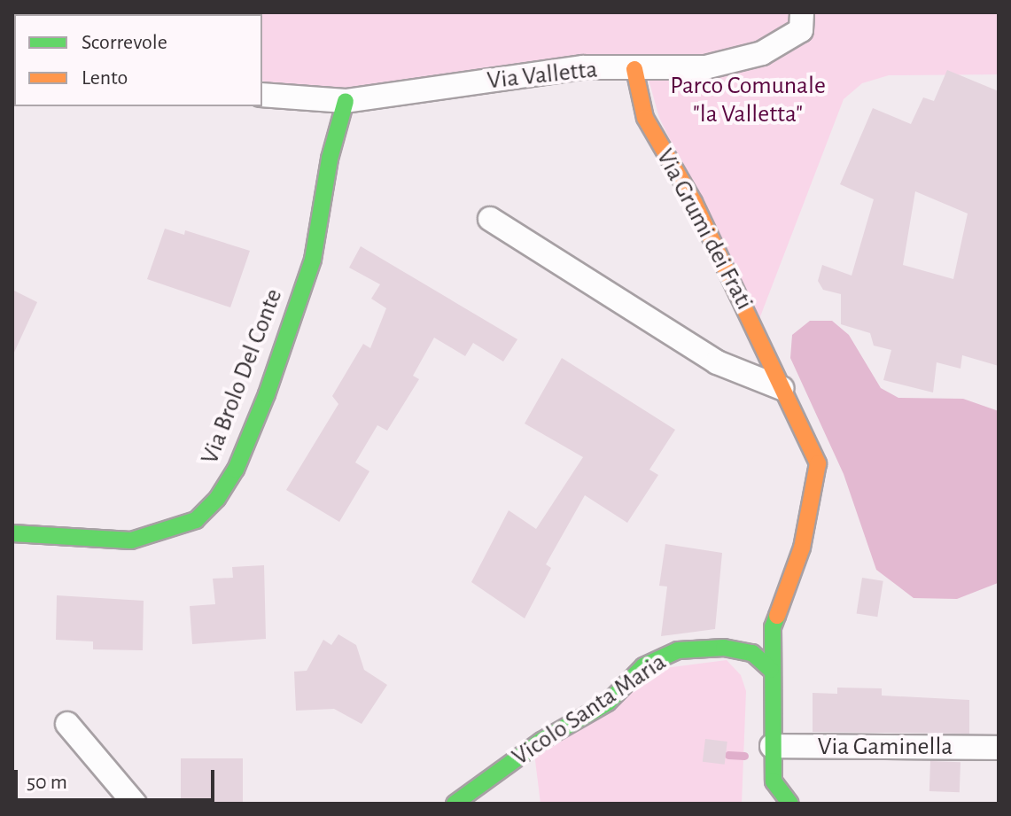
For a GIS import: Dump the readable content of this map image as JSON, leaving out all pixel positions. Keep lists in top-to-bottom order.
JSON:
{
  "streets": {
    "street": [
      "Via Valletta",
      "Via Grumi dei Frati",
      "Via Brolo Del Conte",
      "Vicolo Santa Maria",
      "Via Gaminella"
    ]
  },
  "crossings": [
    ["Via Valletta", "Via Grumi dei Frati"],
    ["Via Valletta", "Via Brolo Del Conte"],
    ["Via Grumi dei Frati", "Vicolo Santa Maria"],
    ["Via Grumi dei Frati", "Via Gaminella"]
  ],
  "parks": ["Parco Comunale \"la Valletta\""],
  "legend": ["Scorrevole", "Lento"],
  "scale_bar": "50 m"
}
